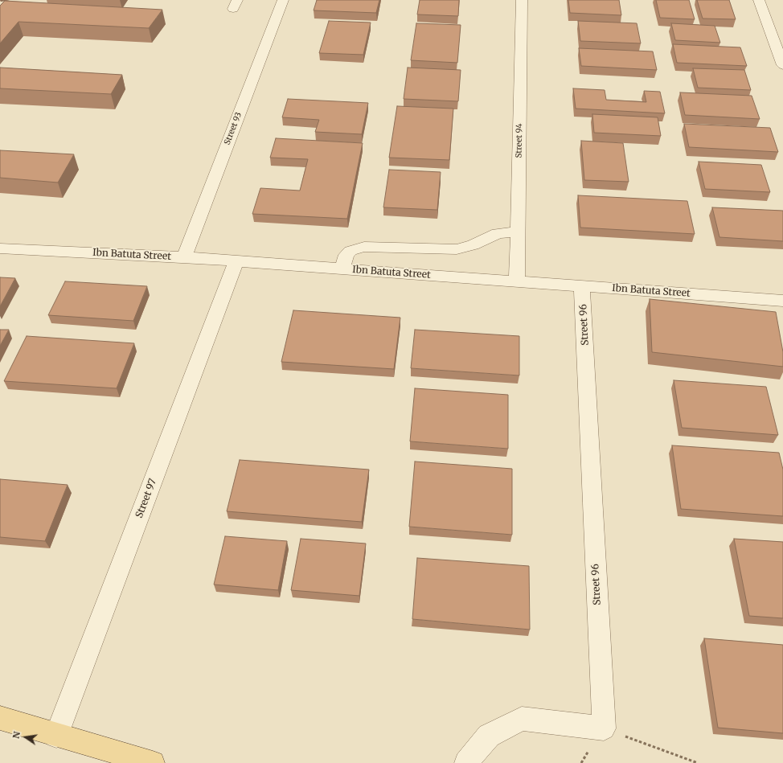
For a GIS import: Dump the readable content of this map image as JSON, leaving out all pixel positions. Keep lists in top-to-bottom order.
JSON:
{
  "streets": {
    "street": [
      "Street 93",
      "Street 94",
      "Ibn Batuta Street",
      "Street 96",
      "Street 97"
    ]
  },
  "crossings": [
    ["Street 93", "Ibn Batuta Street"],
    ["Street 94", "Ibn Batuta Street"],
    ["Ibn Batuta Street", "Street 96"],
    ["Ibn Batuta Street", "Street 97"]
  ],
  "north": "left"
}
